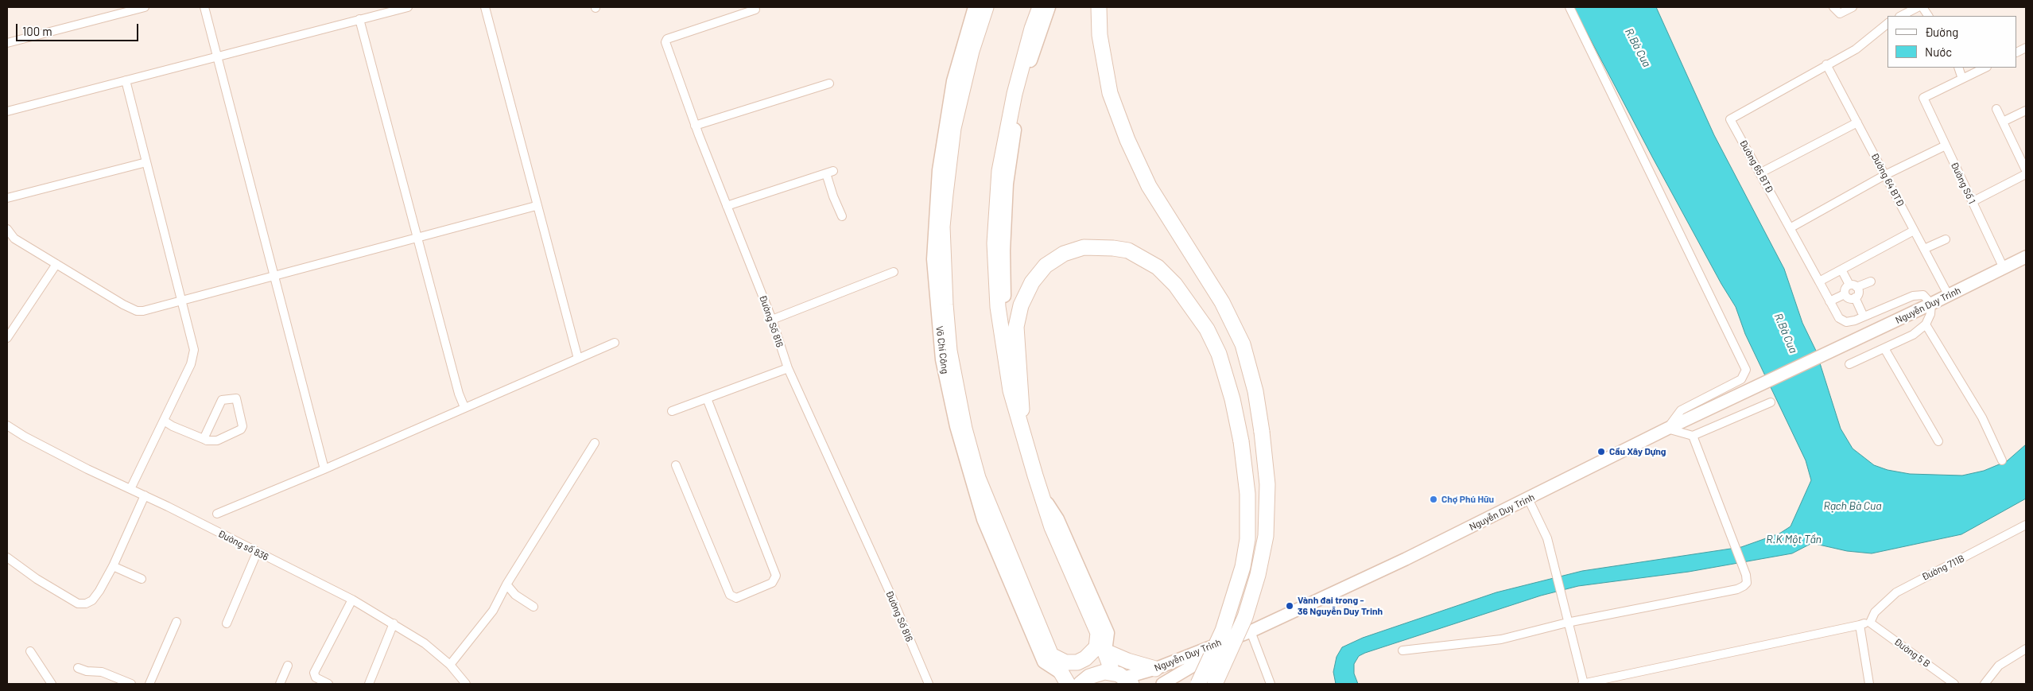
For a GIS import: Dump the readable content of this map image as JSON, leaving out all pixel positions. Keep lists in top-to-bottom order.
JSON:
{
  "streets": {
    "highway": ["Võ Chí Công"],
    "main road": ["Nguyễn Duy Trinh"],
    "street": [
      "Đường 65 BTĐ",
      "Đường 64 BTĐ",
      "Đường Số 1",
      "Đường Số 816",
      "Đường số 836",
      "Đường 711B",
      "Đường 5 B"
    ]
  },
  "crossings": [
    ["Đường 65 BTĐ", "Đường 64 BTĐ"],
    ["Đường 64 BTĐ", "Nguyễn Duy Trinh"],
    ["Đường Số 1", "Nguyễn Duy Trinh"],
    ["Đường 711B", "Đường 5 B"]
  ],
  "water": ["R.Bà Cua", "Rạch Bà Cua", "R.K Một Tần"],
  "places": ["Cầu Xây Dựng", "Chợ Phú Hữu", "Vành đai trong - 36 Nguyễn Duy Trinh"],
  "legend": ["Đường", "Nước"],
  "scale_bar": "100 m"
}
